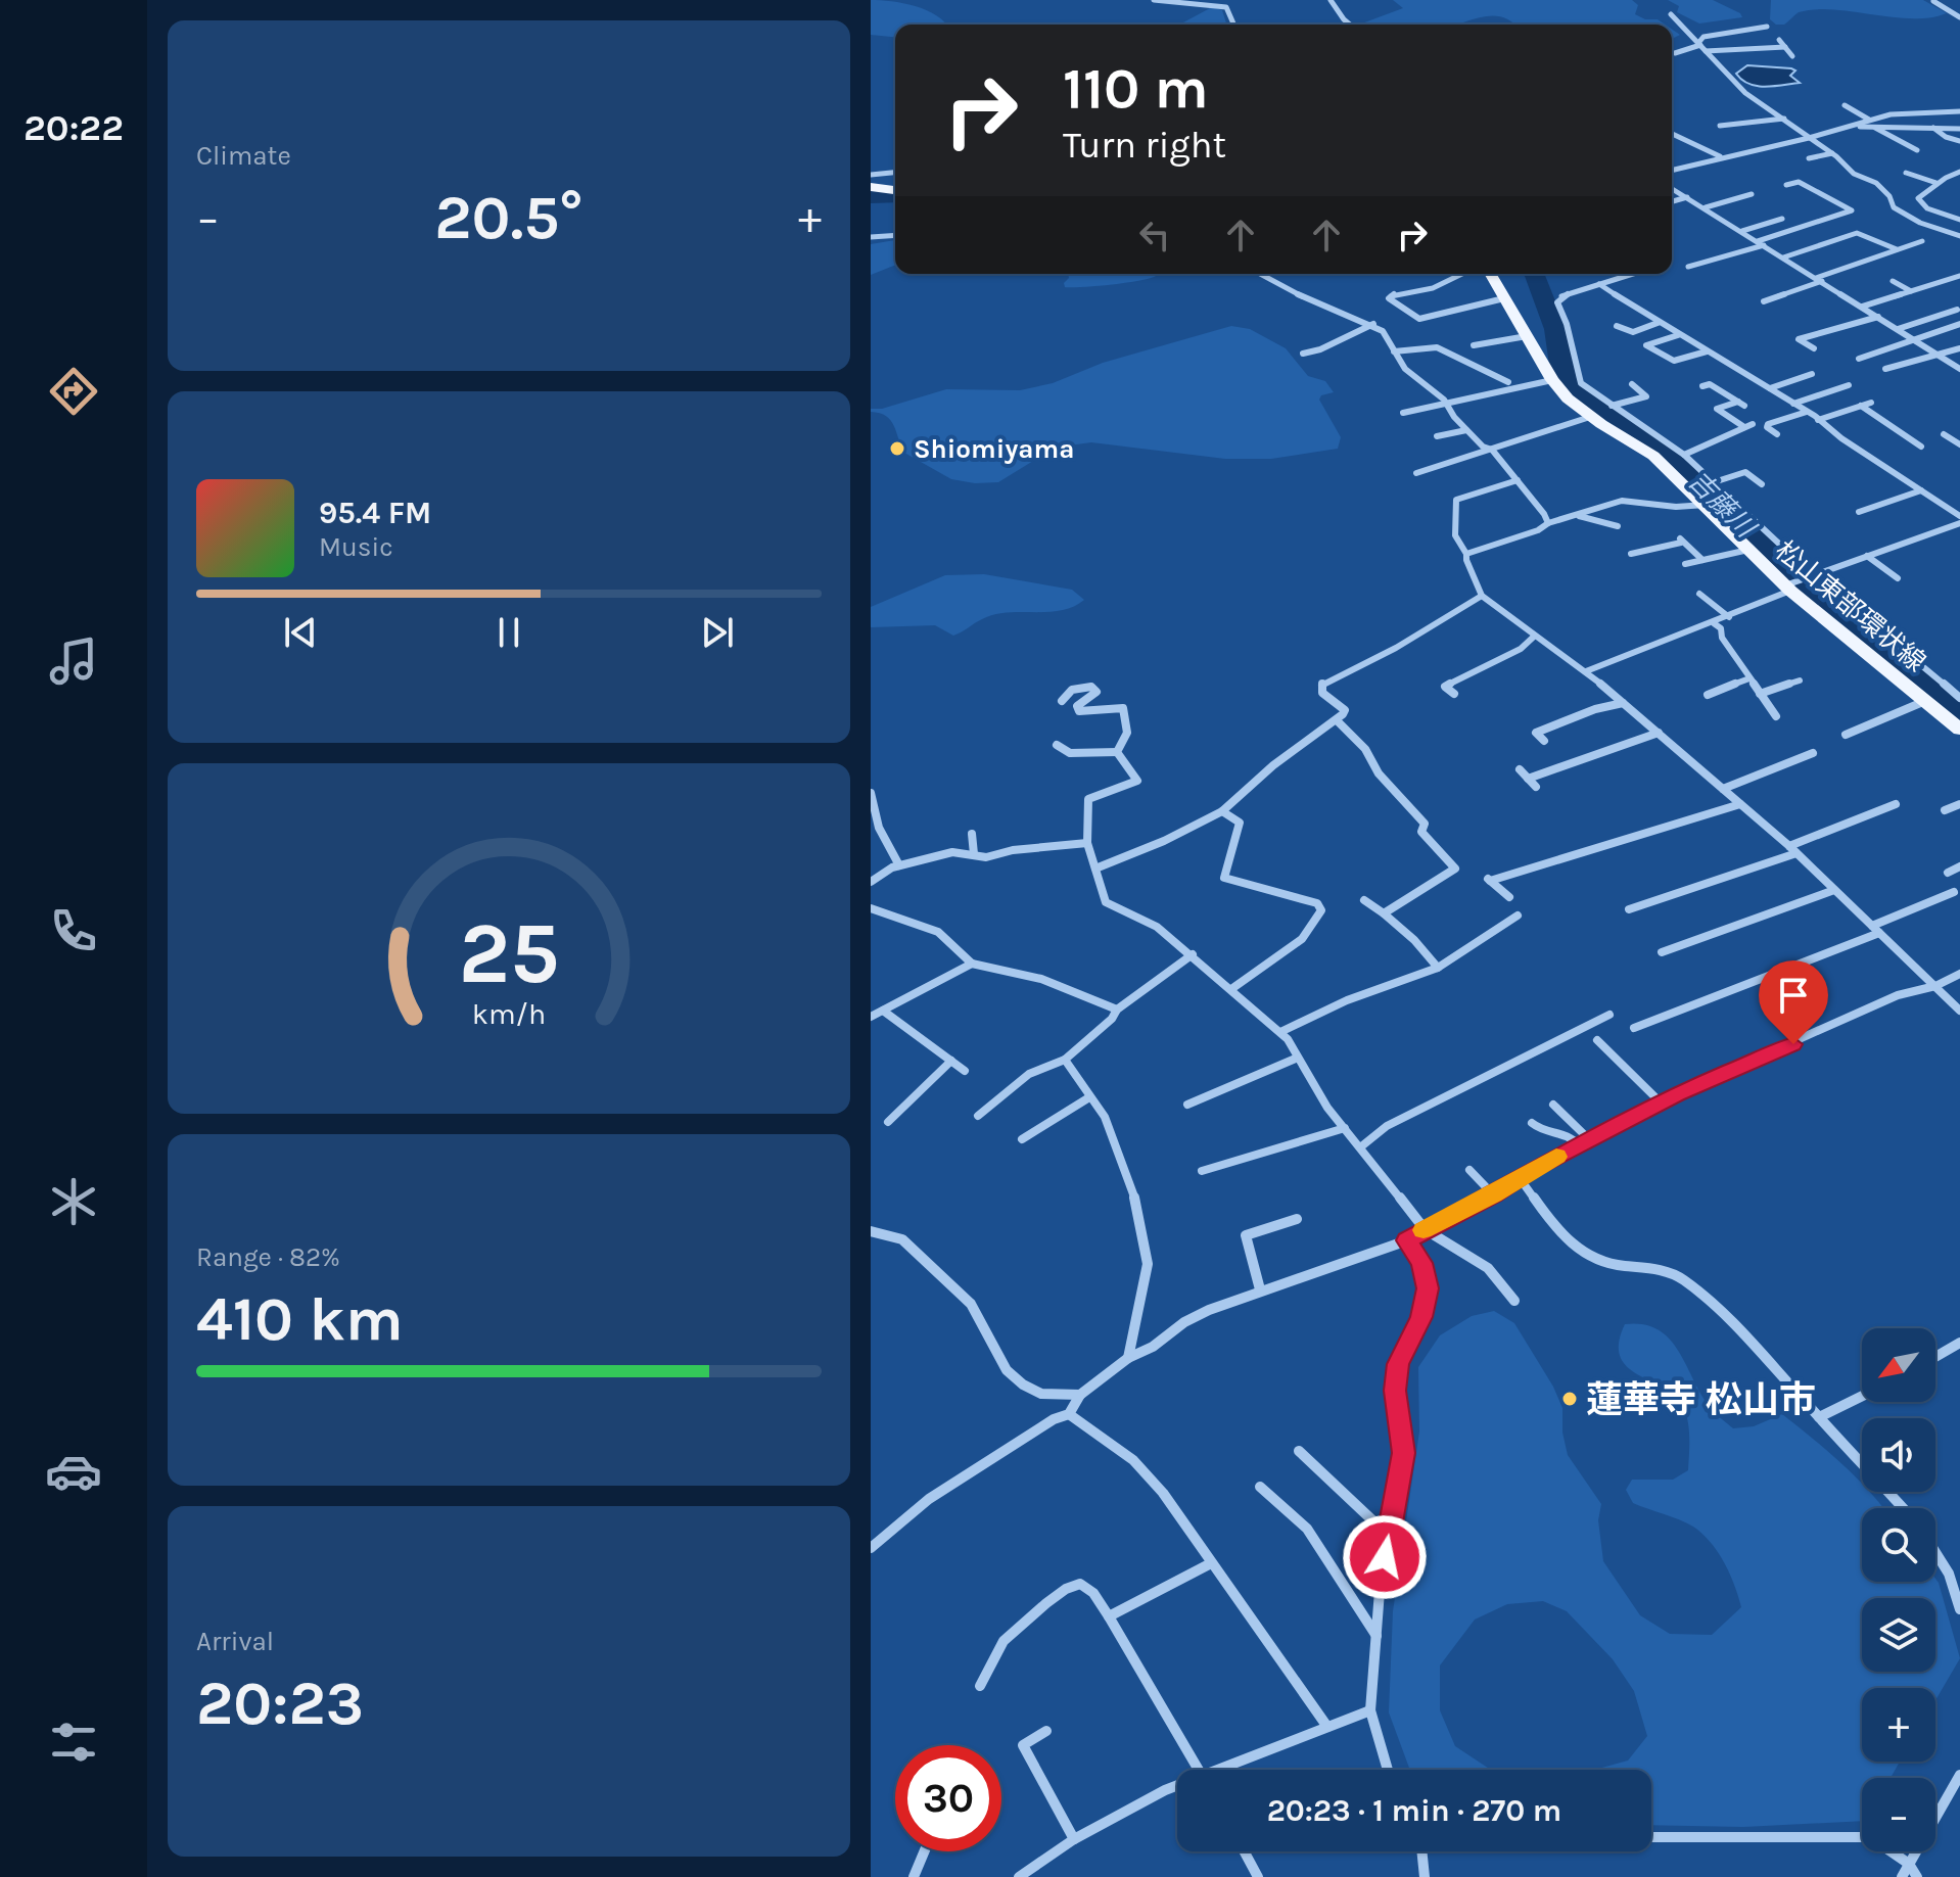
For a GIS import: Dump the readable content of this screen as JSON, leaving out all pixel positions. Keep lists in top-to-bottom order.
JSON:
{
  "streets": {
    "main road": ["松山東部環状線"]
  },
  "water": ["吉藤川"],
  "places": ["Shiomiyama", "蓮華寺 松山市"],
  "north": "bottom left",
  "page": {
    "tabs": "20:22",
    "tile": [
      "Climate",
      ["Range · 82%", "410 km"],
      ["Arrival", "20:23"]
    ],
    "turn": ["110 m", "Turn right"],
    "heat": ["−", "20.5°", "+"],
    "song": ["95.4 FM", "Music"],
    "map_buttons": ["+", "−"],
    "limit": "30",
    "trip": "20:23 · 1 min · 270 m",
    "gauge": ["25", "km/h"]
  }
}
